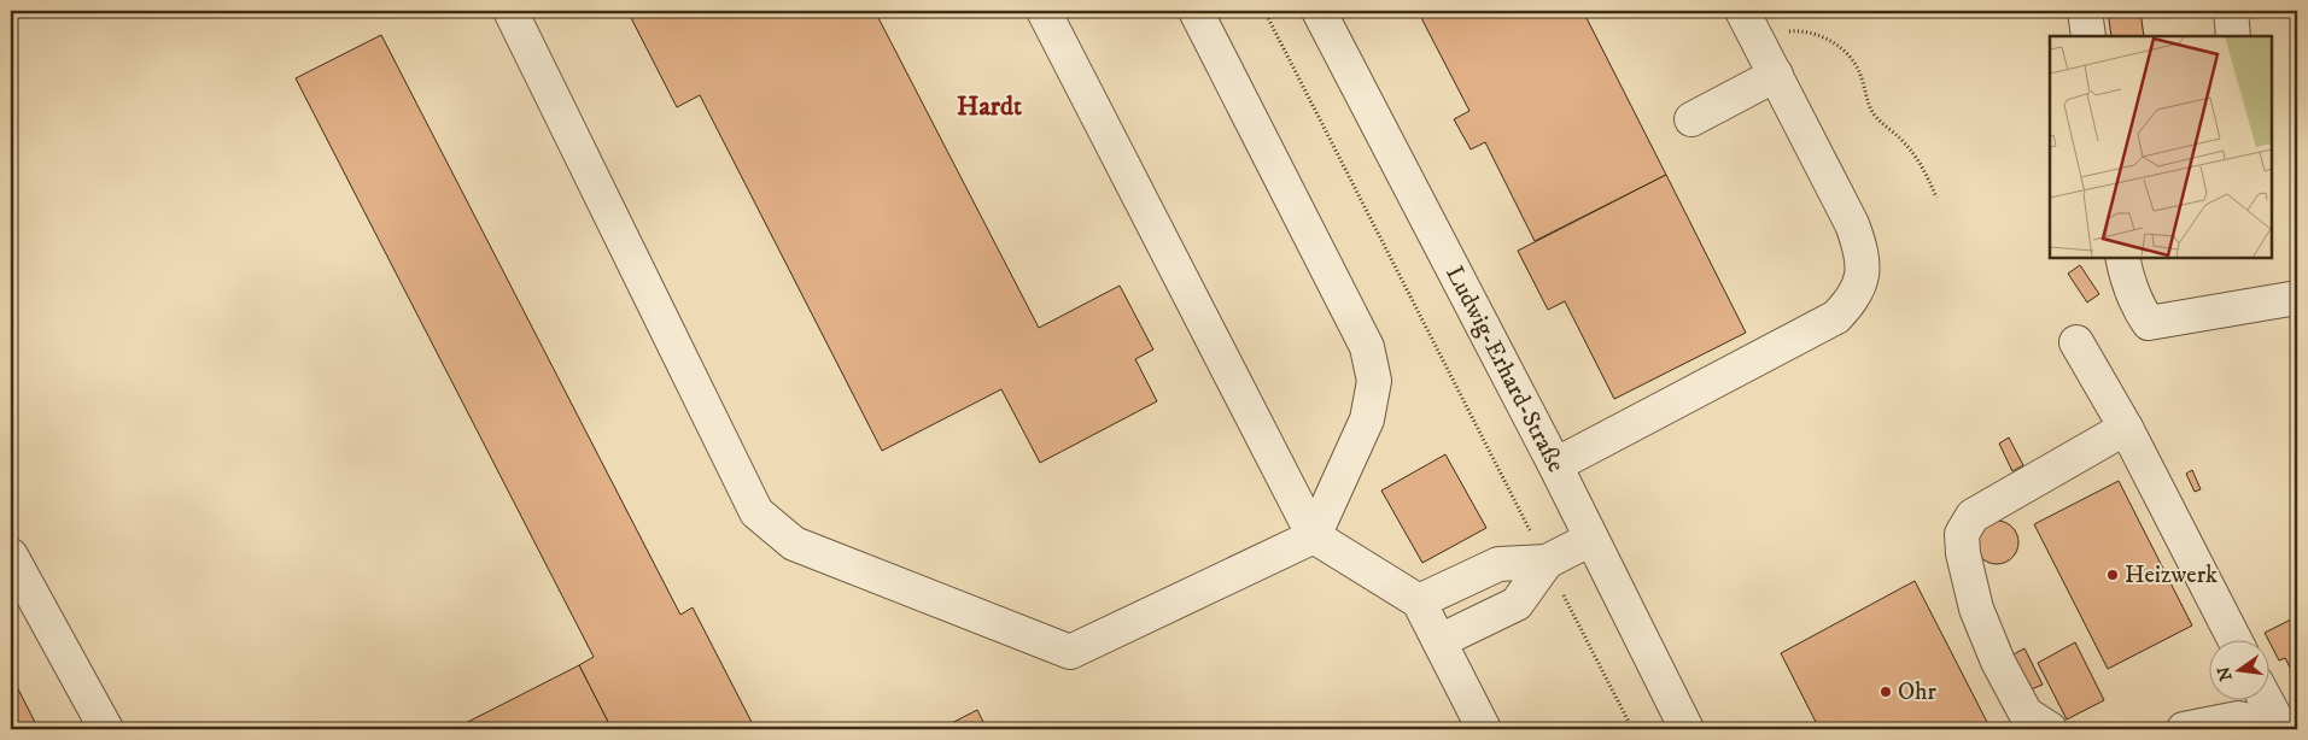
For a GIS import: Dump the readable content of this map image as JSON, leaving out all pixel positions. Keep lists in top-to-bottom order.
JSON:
{
  "streets": {
    "street": ["Ludwig-Erhard-Straße"]
  },
  "districts": ["Hardt"],
  "places": ["Heizwerk", "Ohr"],
  "north": "left"
}
